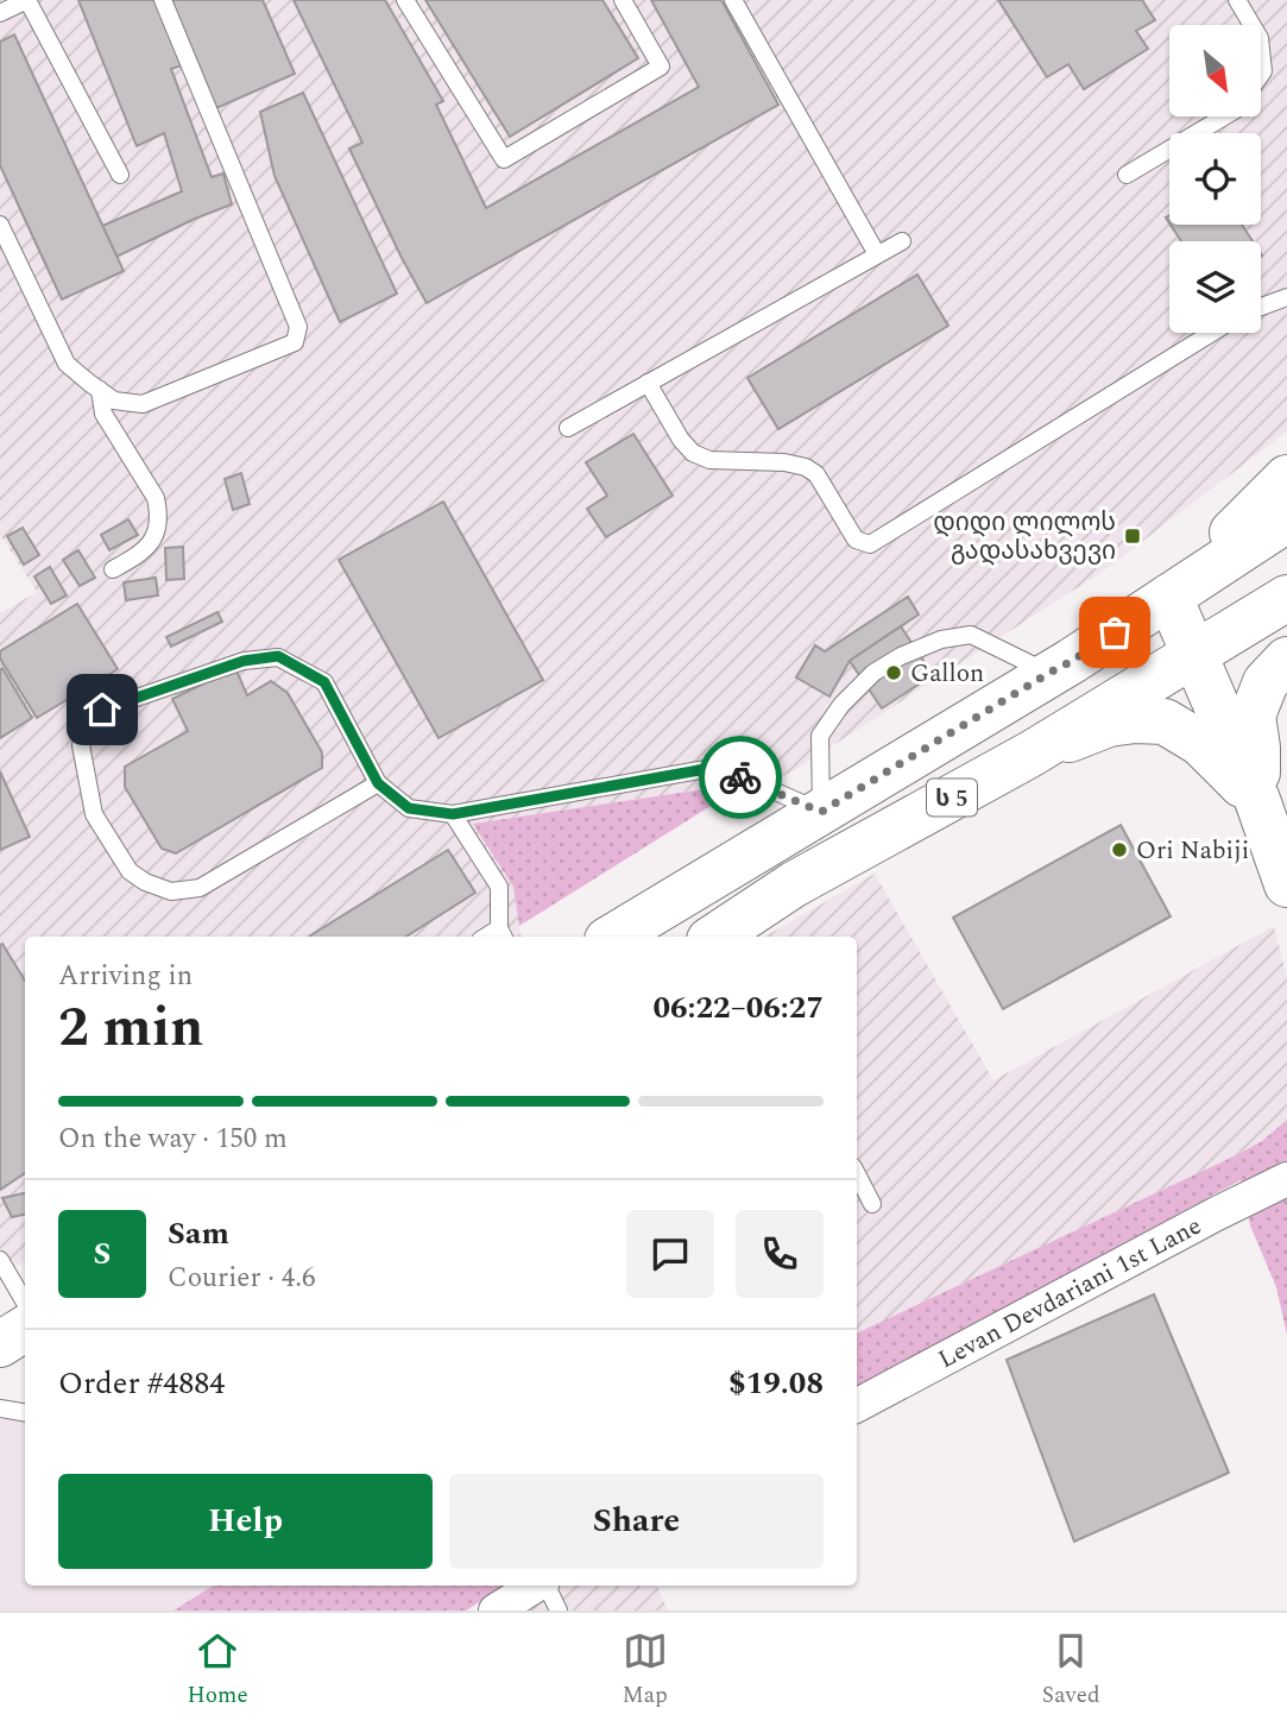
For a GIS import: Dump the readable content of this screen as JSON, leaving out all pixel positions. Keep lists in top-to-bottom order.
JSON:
{
  "streets": {
    "main road": ["ს 5"],
    "street": ["Levan Devdariani 1st Lane"]
  },
  "places": {
    "transit": ["დიდი ლილოს გადასახვევი"],
    "other": ["Gallon", "Ori Nabiji"]
  },
  "north": "bottom right",
  "page": {
    "heading": ["2 min", "Arriving in", "06:22–06:27"],
    "panel": [
      "Sam",
      "Courier · 4.6",
      "Order #4884",
      "$19.08"
    ],
    "bar": "On the way · 150 m",
    "round": "S",
    "buttons": ["Help", "Share"],
    "tabs": ["Home", "Map", "Saved"]
  }
}
